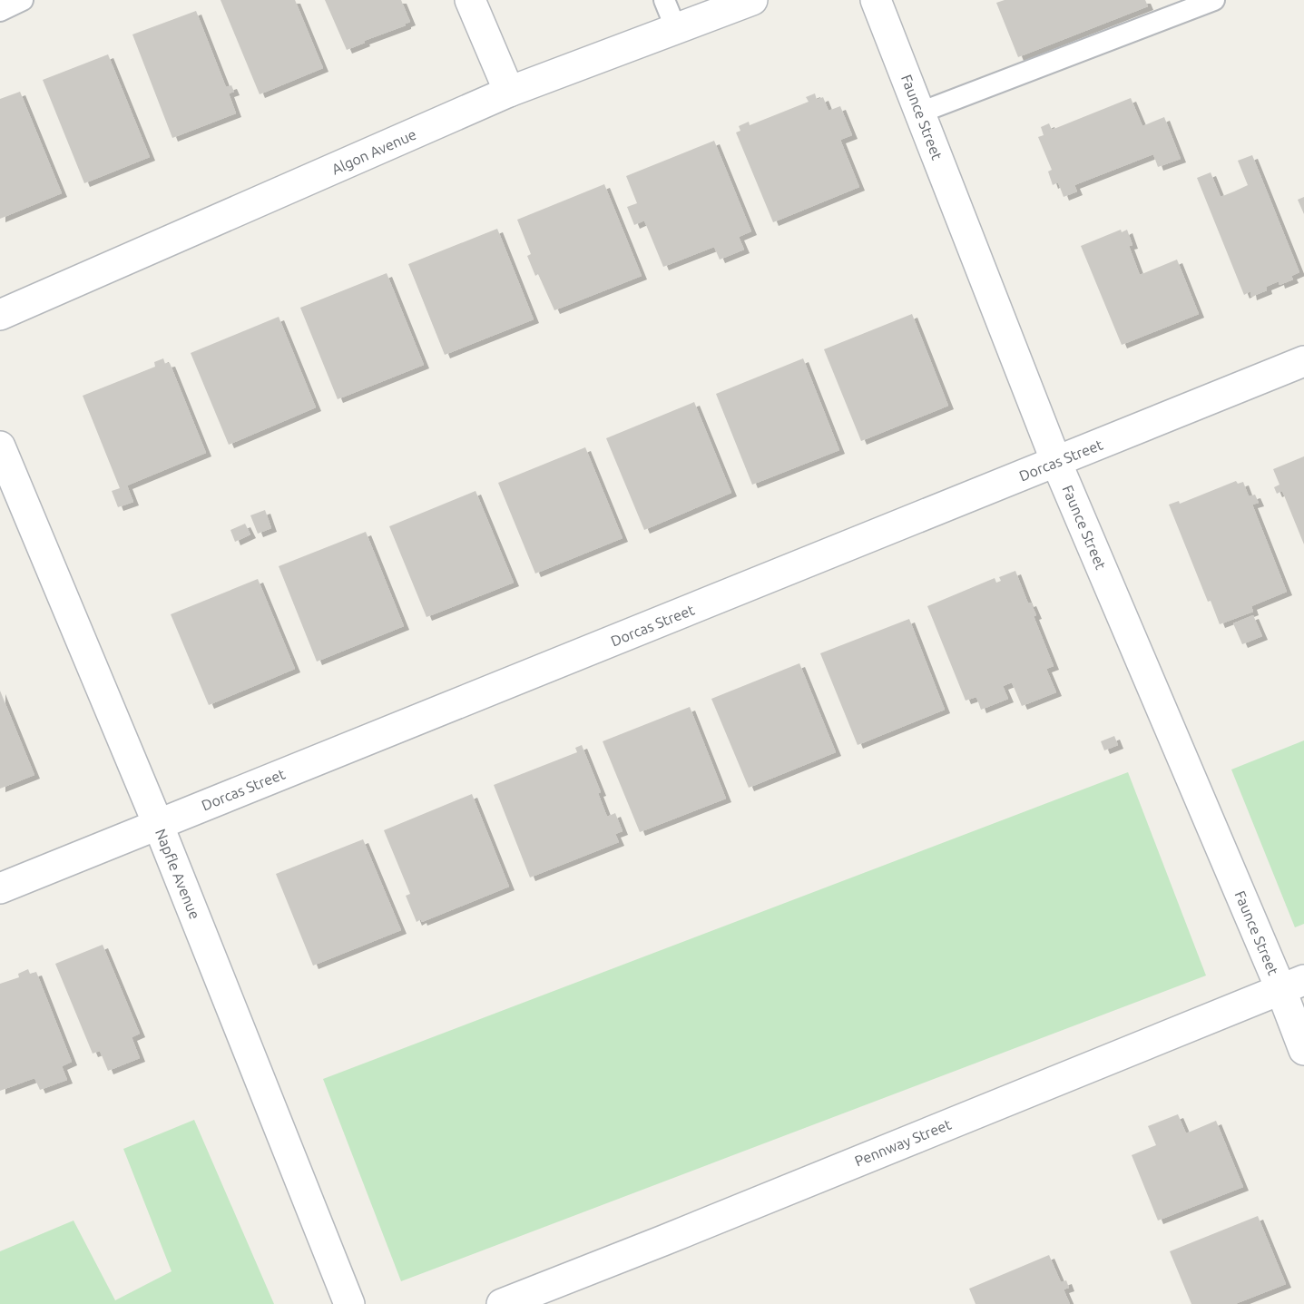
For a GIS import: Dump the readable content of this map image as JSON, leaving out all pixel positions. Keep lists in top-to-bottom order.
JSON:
{
  "streets": {
    "street": [
      "Faunce Street",
      "Algon Avenue",
      "Dorcas Street",
      "Napfle Avenue",
      "Pennway Street"
    ]
  },
  "crossings": [
    ["Faunce Street", "Dorcas Street"],
    ["Faunce Street", "Pennway Street"],
    ["Dorcas Street", "Napfle Avenue"]
  ]
}
